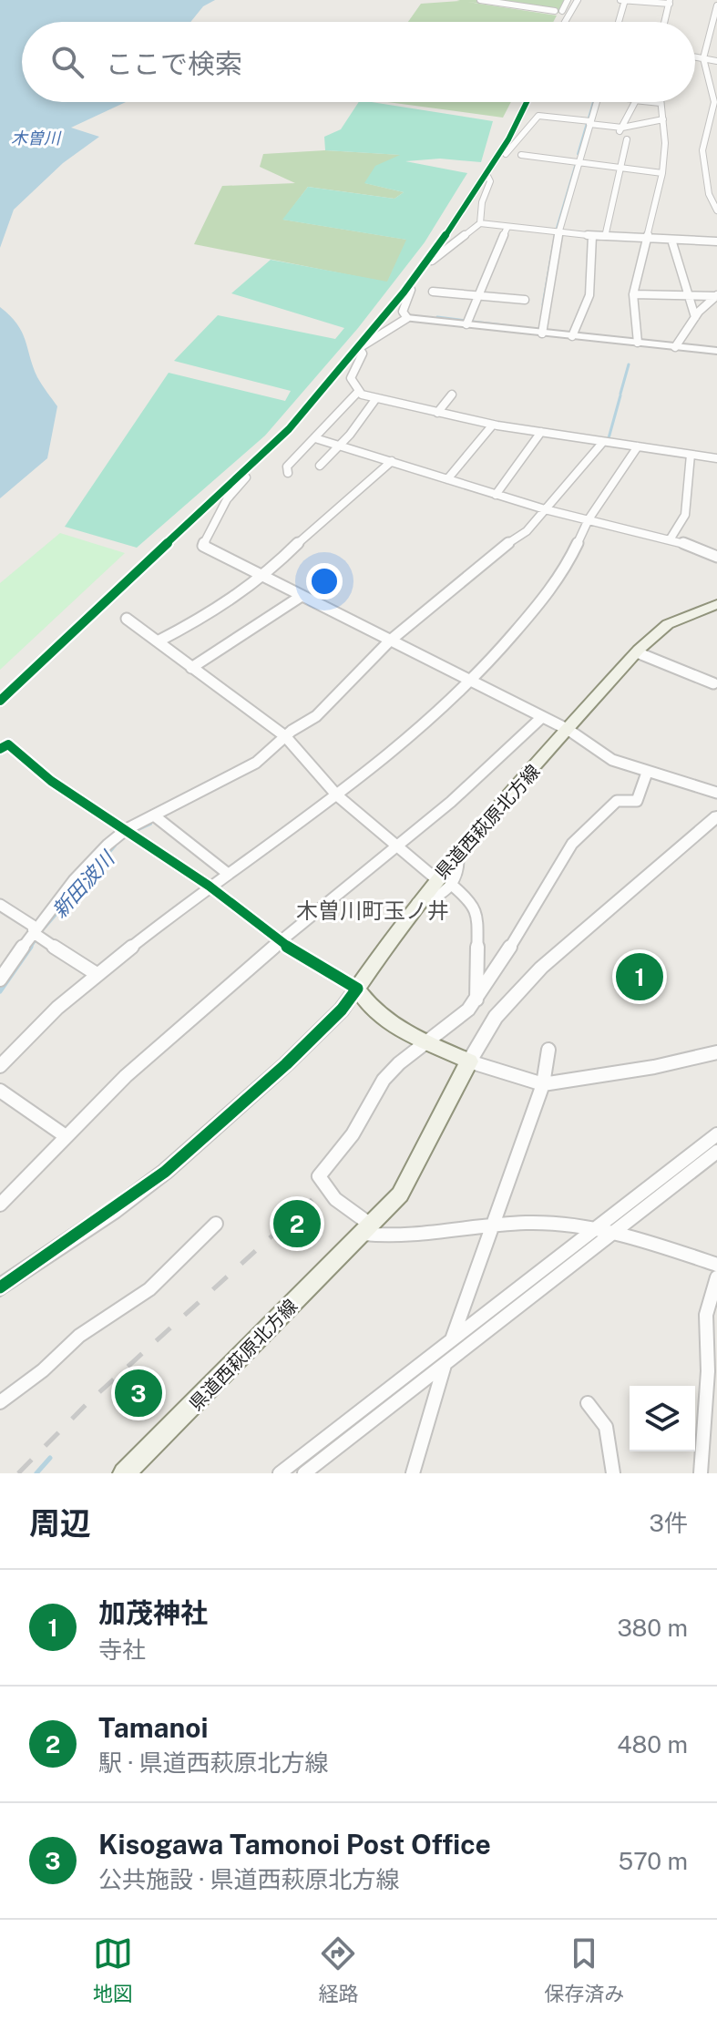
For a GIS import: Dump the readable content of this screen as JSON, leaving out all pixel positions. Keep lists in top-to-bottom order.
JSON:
{
  "streets": {
    "main road": ["県道西萩原北方線"]
  },
  "districts": ["木曽川町玉ノ井"],
  "water": ["木曽川", "新田波川"],
  "page": {
    "search": "ここで検索",
    "pins": ["1", "2", "3"],
    "heading": ["周辺", "3件"],
    "list": [
      {
        "mark": "1",
        "name": "加茂神社",
        "note": "寺社",
        "value": "380 m"
      },
      {
        "mark": "2",
        "name": "Tamanoi",
        "note": "駅 · 県道西萩原北方線",
        "value": "480 m"
      },
      {
        "mark": "3",
        "name": "Kisogawa Tamonoi Post Office",
        "note": "公共施設 · 県道西萩原北方線",
        "value": "570 m"
      }
    ],
    "nav": ["地図", "経路", "保存済み"]
  }
}
